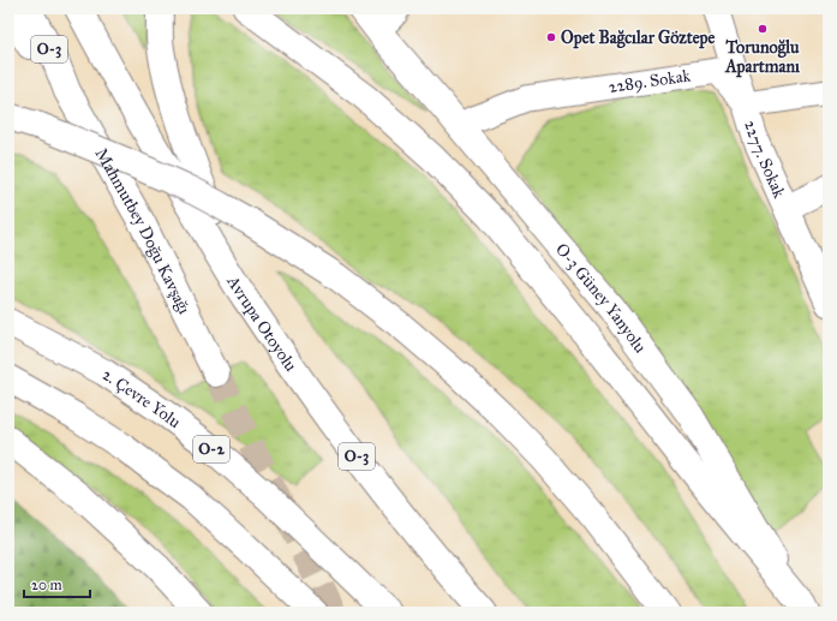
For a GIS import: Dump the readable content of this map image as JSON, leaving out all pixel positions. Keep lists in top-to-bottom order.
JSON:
{
  "streets": {
    "main road": [
      "O-3",
      "Mahmutbey Doğu Kavşağı",
      "O-3 Güney Yanyolu",
      "Avrupa Otoyolu",
      "2. Çevre Yolu",
      "O-2"
    ],
    "street": ["2289. Sokak", "2277. Sokak"]
  },
  "crossings": [
    ["O-3", "Mahmutbey Doğu Kavşağı"],
    ["2289. Sokak", "2277. Sokak"],
    ["2289. Sokak", "O-3 Güney Yanyolu"]
  ],
  "places": ["Torunoğlu Apartmanı", "Opet Bağcılar Göztepe"],
  "scale_bar": "20 m"
}
